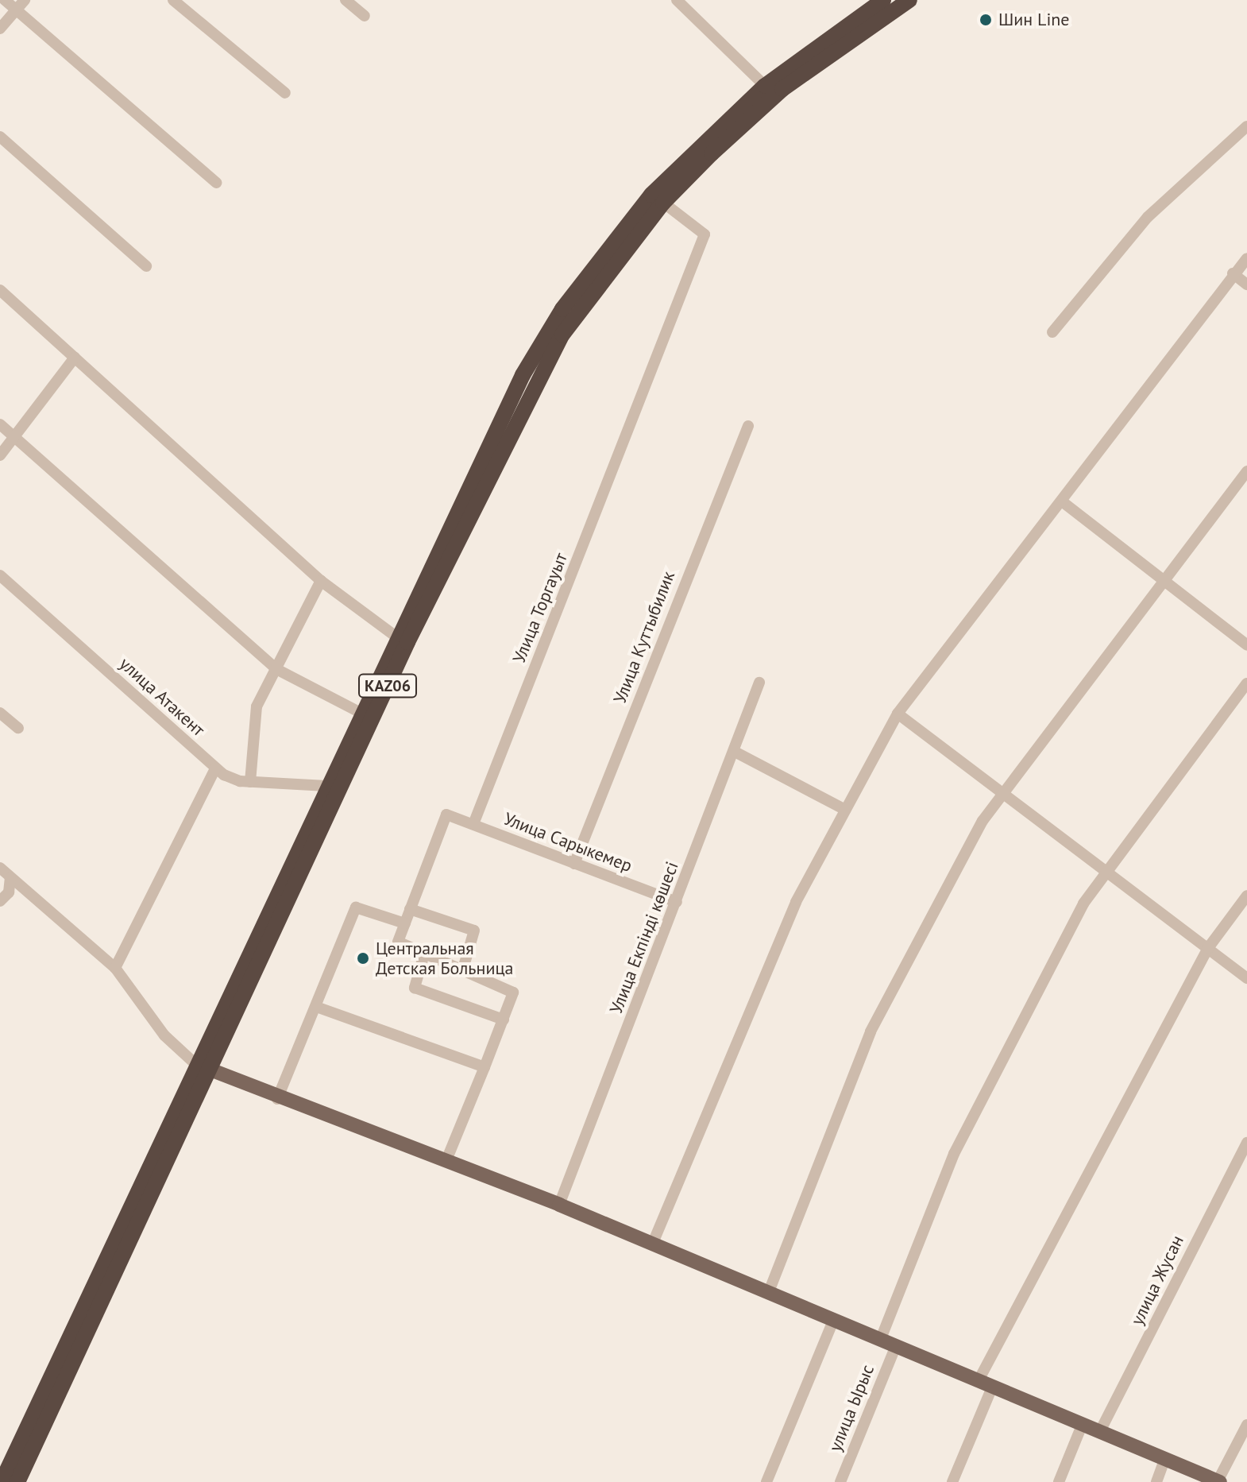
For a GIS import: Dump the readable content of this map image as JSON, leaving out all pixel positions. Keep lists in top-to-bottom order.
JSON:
{
  "streets": {
    "highway": ["KАZ06"],
    "street": [
      "Улица Торгауыт",
      "Улица Куттыбилик",
      "улица Атакент",
      "Улица Сарыкемер",
      "Улица Екпінді көшесі",
      "улица Жусан",
      "улица Ырыс"
    ]
  },
  "crossings": [
    ["Улица Торгауыт", "KАZ06"],
    ["Улица Торгауыт", "Улица Сарыкемер"],
    ["Улица Куттыбилик", "Улица Сарыкемер"],
    ["KАZ06", "улица Атакент"],
    ["Улица Сарыкемер", "Улица Екпінді көшесі"]
  ],
  "places": ["Шин Line", "Центральная Детская Больница"]
}
